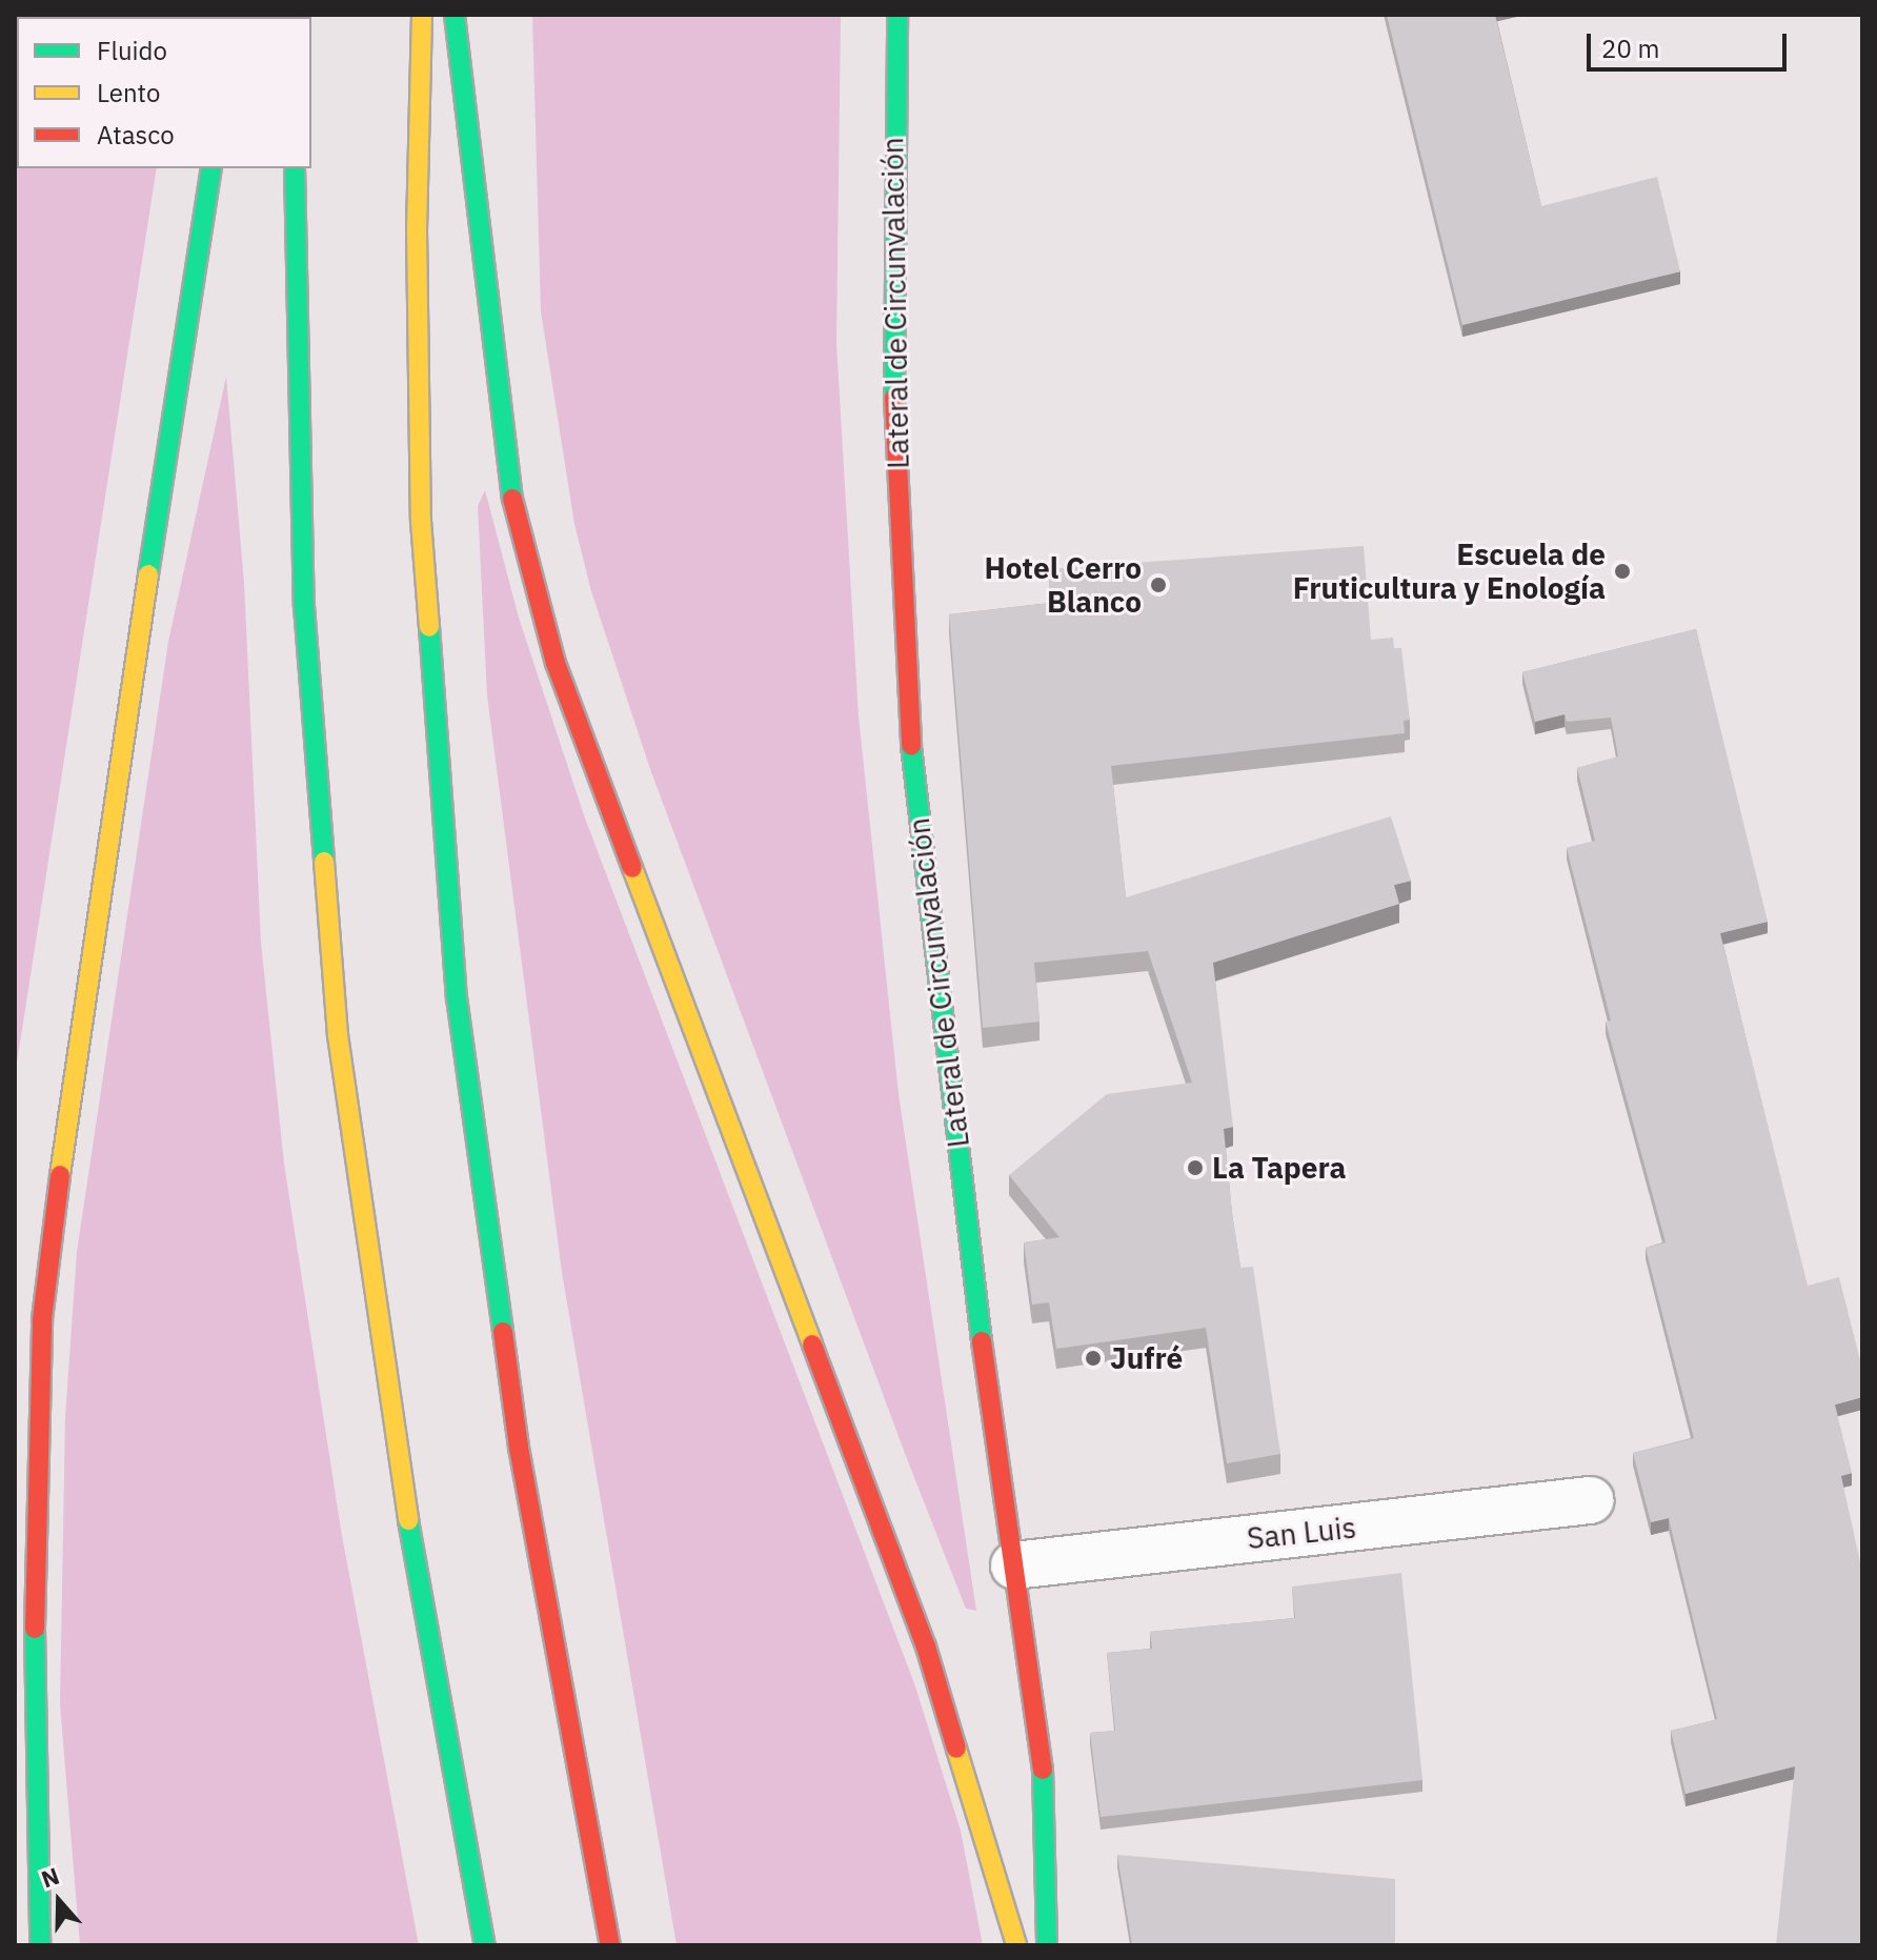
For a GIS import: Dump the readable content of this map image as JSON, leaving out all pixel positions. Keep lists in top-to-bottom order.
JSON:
{
  "streets": {
    "main road": ["Lateral de Circunvalación"],
    "street": ["San Luis"]
  },
  "crossings": [
    ["Lateral de Circunvalación", "San Luis"]
  ],
  "places": [
    "Escuela de Fruticultura y Enología",
    "Hotel Cerro Blanco",
    "La Tapera",
    "Jufré"
  ],
  "legend": ["Fluido", "Lento", "Atasco"],
  "scale_bar": "20 m",
  "north": "top"
}
